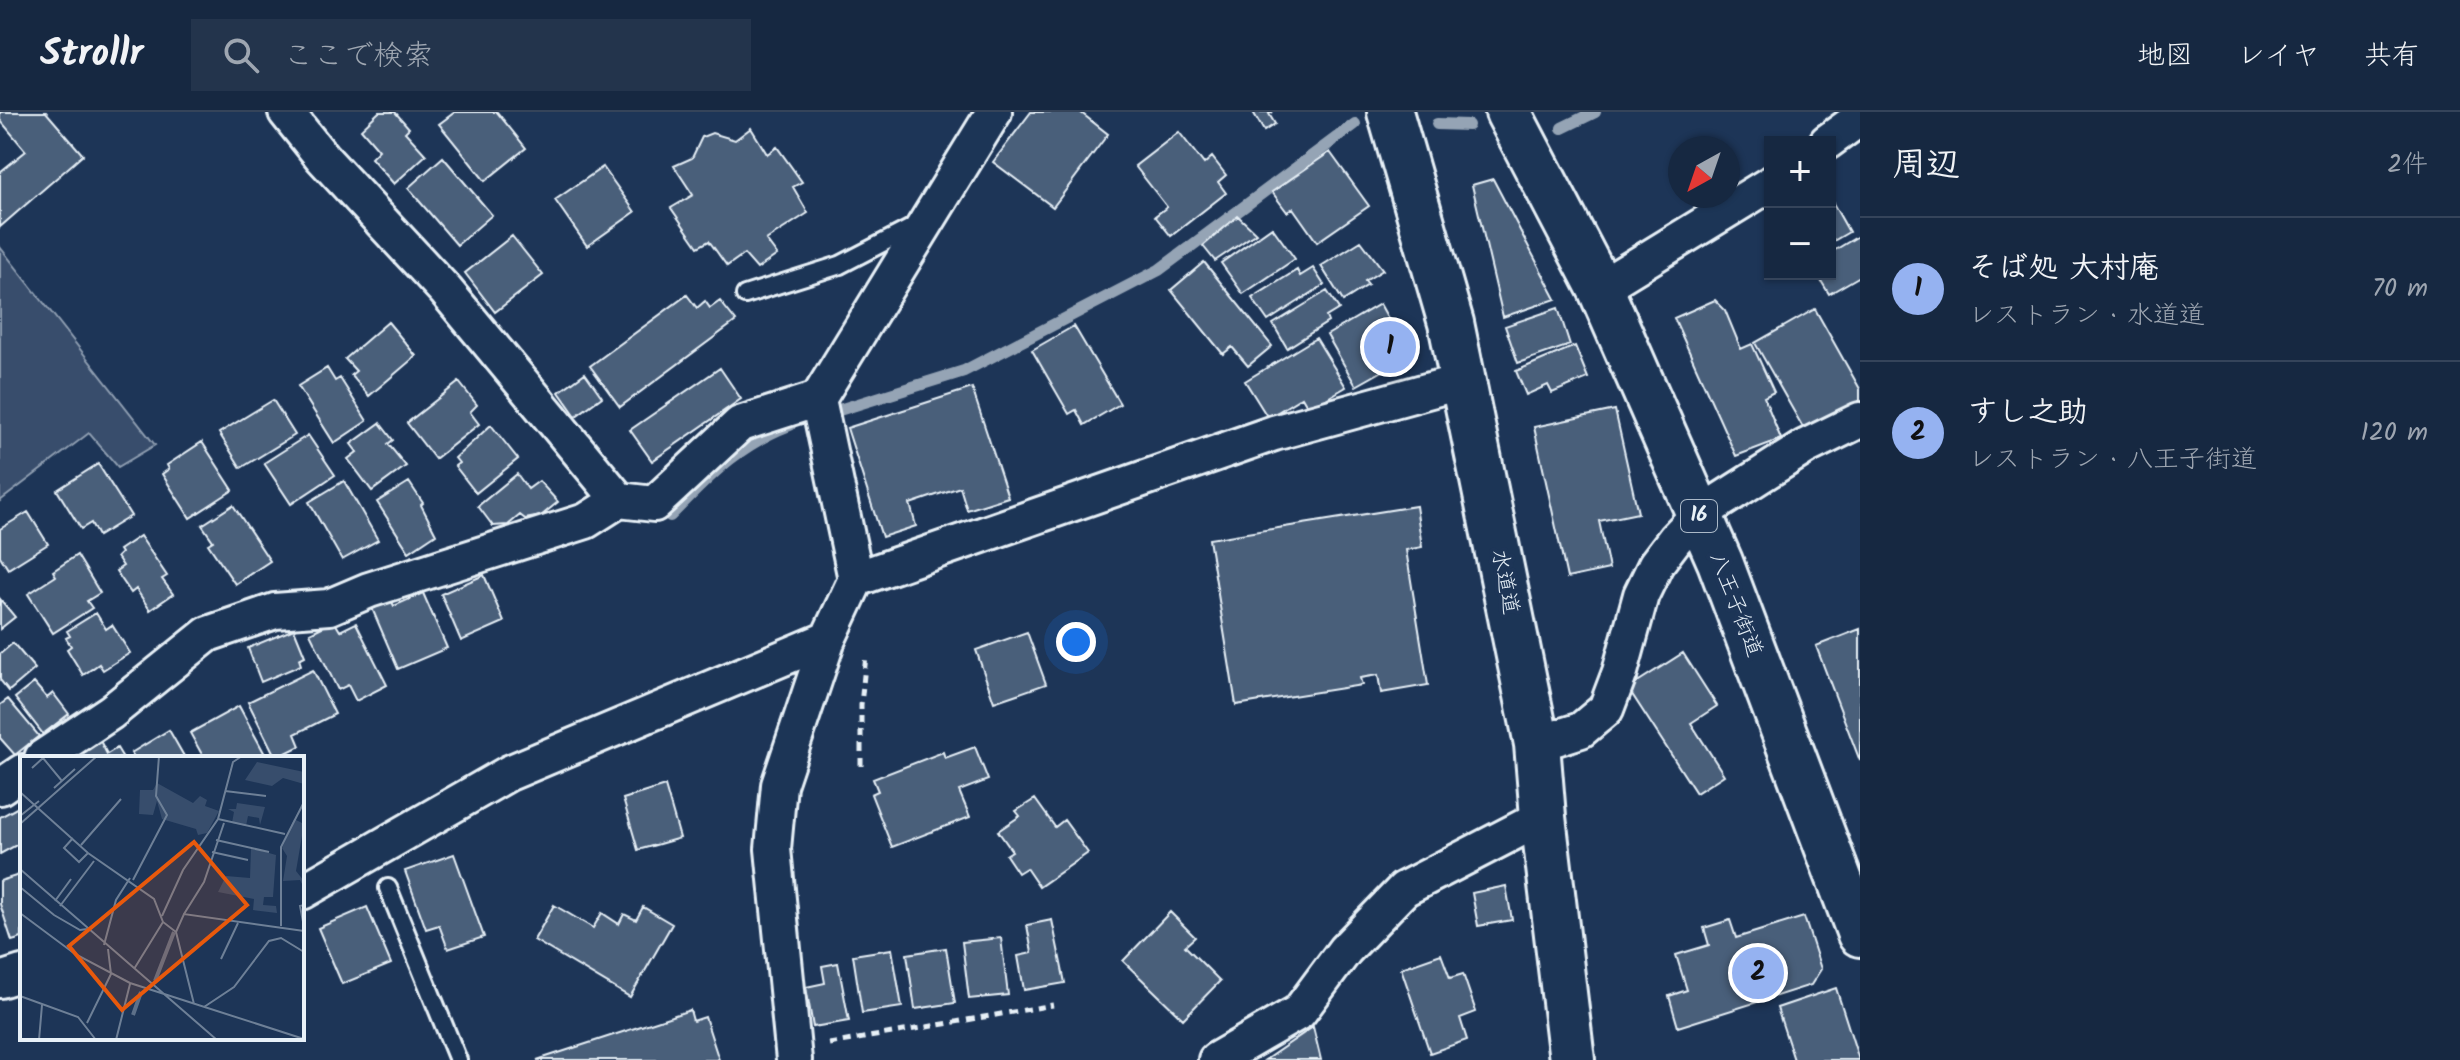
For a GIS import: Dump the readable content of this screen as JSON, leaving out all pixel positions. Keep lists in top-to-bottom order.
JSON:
{
  "streets": {
    "main road": ["16", "水道道", "八王子街道"]
  },
  "north": "bottom left",
  "page": {
    "header": "Strollr",
    "search": "ここで検索",
    "nav": ["地図", "レイヤ", "共有"],
    "heading": ["周辺", "2件"],
    "map_buttons": ["+", "−"],
    "list": [
      {
        "mark": "1",
        "name": "そば処 大村庵",
        "note": "レストラン · 水道道",
        "value": "70 m"
      },
      {
        "mark": "2",
        "name": "すし之助",
        "note": "レストラン · 八王子街道",
        "value": "120 m"
      }
    ],
    "pins": ["1", "2"]
  }
}
